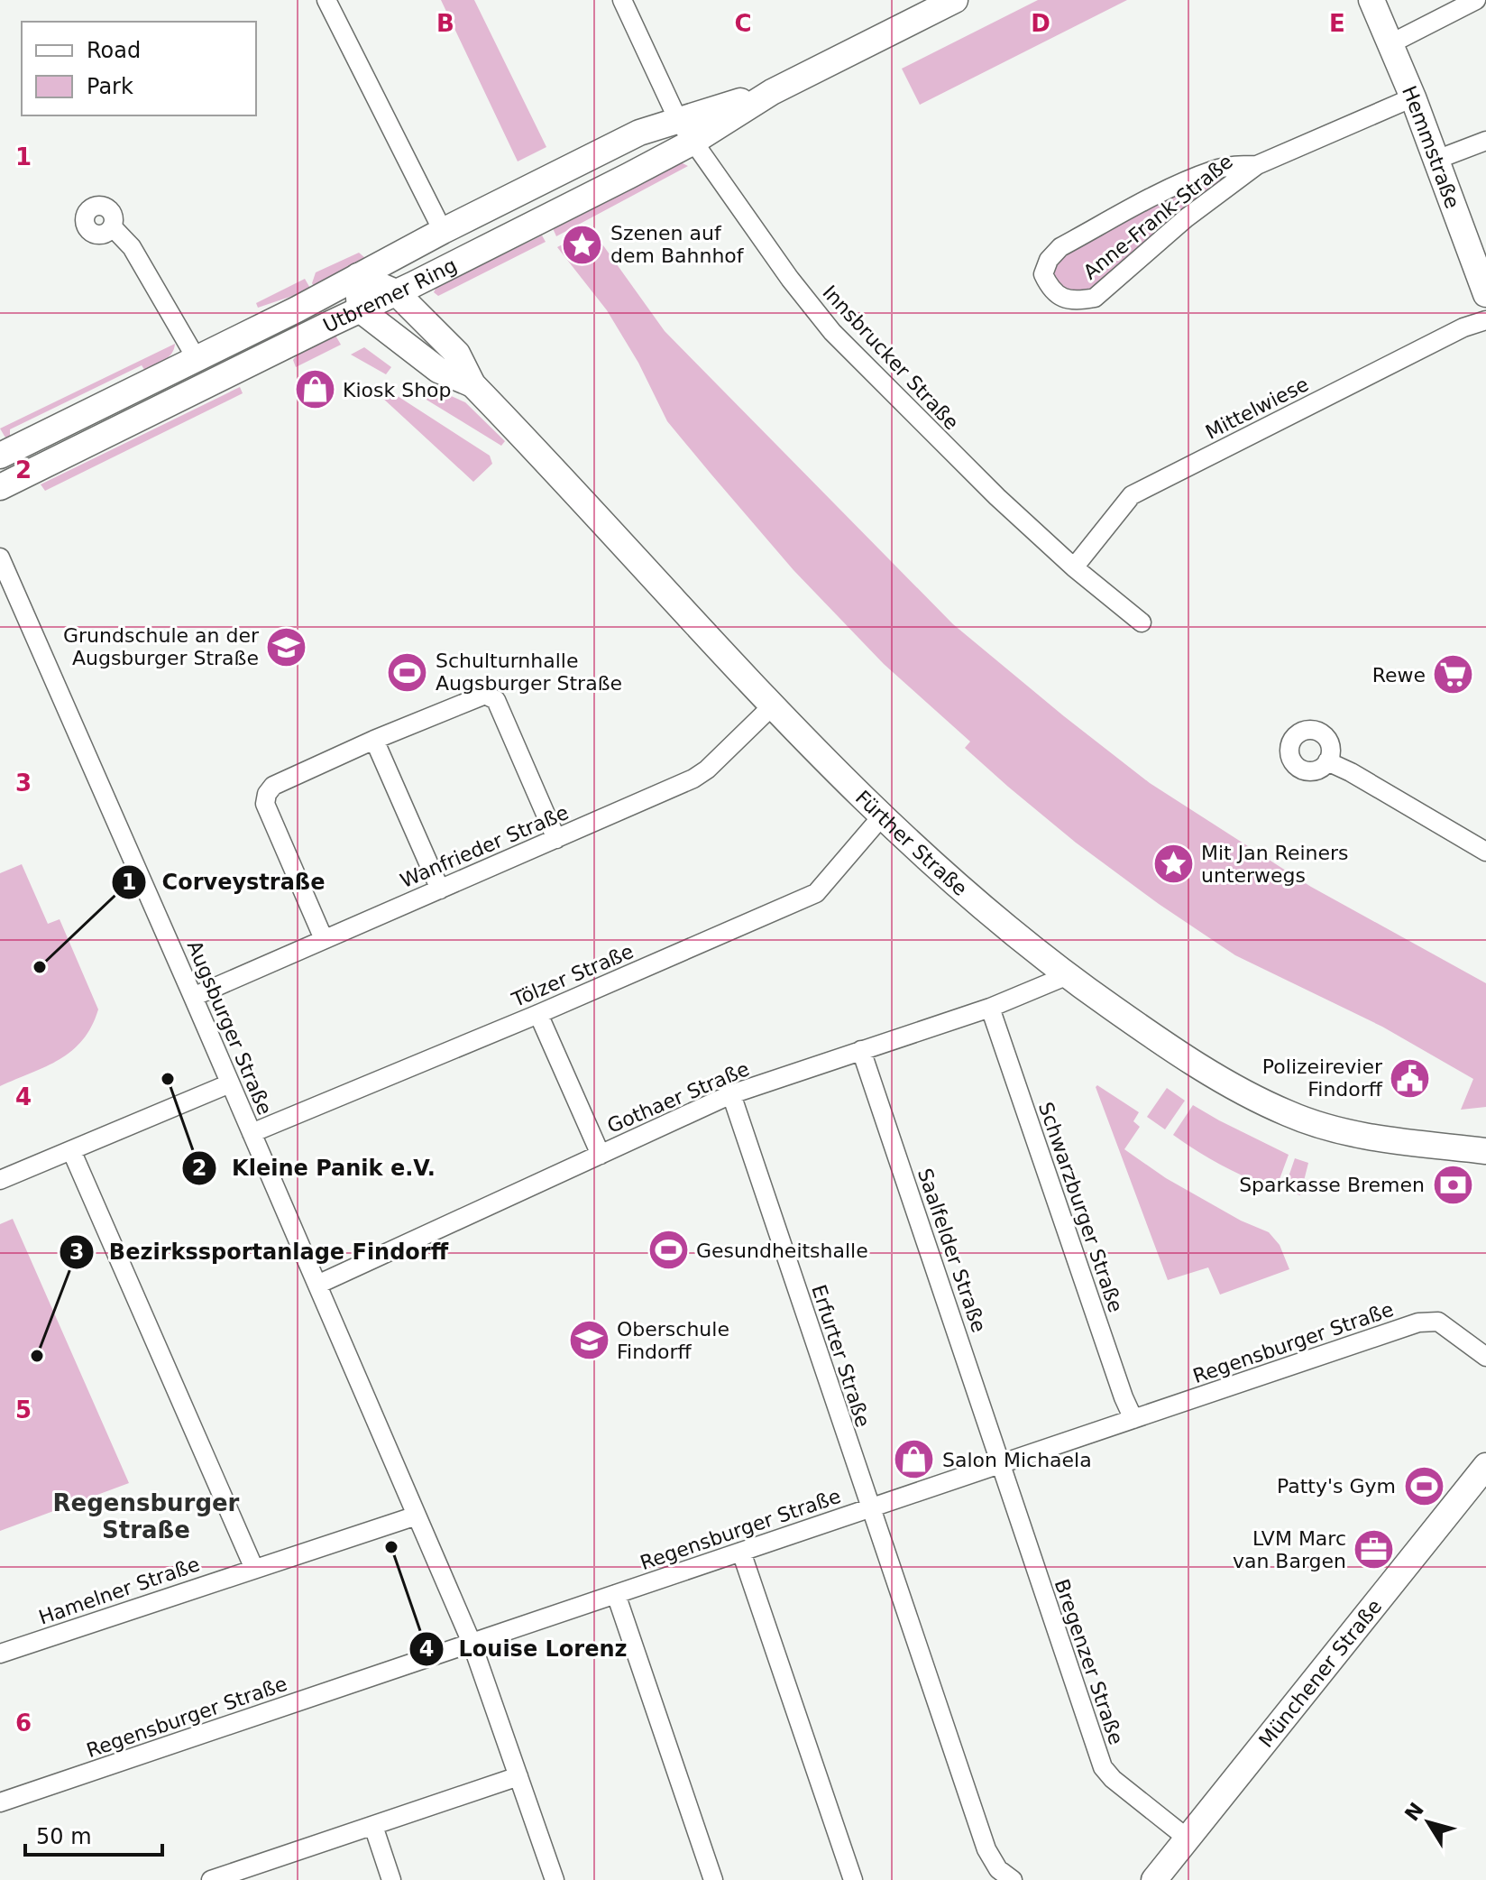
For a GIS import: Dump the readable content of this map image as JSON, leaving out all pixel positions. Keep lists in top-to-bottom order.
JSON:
{
  "streets": {
    "main road": [
      "Hemmstraße",
      "Utbremer Ring",
      "Fürther Straße",
      "Münchener Straße"
    ],
    "street": [
      "Anne-Frank-Straße",
      "Innsbrucker Straße",
      "Mittelwiese",
      "Wanfrieder Straße",
      "Tölzer Straße",
      "Augsburger Straße",
      "Gothaer Straße",
      "Schwarzburger Straße",
      "Saalfelder Straße",
      "Regensburger Straße",
      "Erfurter Straße",
      "Hamelner Straße",
      "Bregenzer Straße"
    ]
  },
  "crossings": [
    ["Hemmstraße", "Anne-Frank-Straße"],
    ["Utbremer Ring", "Innsbrucker Straße"],
    ["Utbremer Ring", "Fürther Straße"],
    ["Innsbrucker Straße", "Mittelwiese"],
    ["Fürther Straße", "Wanfrieder Straße"],
    ["Fürther Straße", "Tölzer Straße"],
    ["Fürther Straße", "Gothaer Straße"],
    ["Wanfrieder Straße", "Augsburger Straße"],
    ["Tölzer Straße", "Augsburger Straße"],
    ["Augsburger Straße", "Gothaer Straße"],
    ["Augsburger Straße", "Regensburger Straße"],
    ["Augsburger Straße", "Hamelner Straße"],
    ["Gothaer Straße", "Schwarzburger Straße"],
    ["Gothaer Straße", "Saalfelder Straße"],
    ["Gothaer Straße", "Erfurter Straße"],
    ["Schwarzburger Straße", "Regensburger Straße"],
    ["Saalfelder Straße", "Regensburger Straße"],
    ["Saalfelder Straße", "Bregenzer Straße"],
    ["Regensburger Straße", "Erfurter Straße"],
    ["Regensburger Straße", "Bregenzer Straße"],
    ["Bregenzer Straße", "Münchener Straße"]
  ],
  "districts": ["Regensburger Straße"],
  "places": {
    "place": ["Szenen auf dem Bahnhof", "Mit Jan Reiners unterwegs"],
    "shop": ["Kiosk Shop", "Salon Michaela"],
    "school or university": ["Grundschule an der Augsburger Straße", "Oberschule Findorff"],
    "sports": ["Schulturnhalle Augsburger Straße", "Gesundheitshalle", "Patty's Gym"],
    "supermarket": ["Rewe"],
    "other": [
      "Corveystraße",
      "Kleine Panik e.V.",
      "Bezirkssportanlage Findorff",
      "Louise Lorenz"
    ],
    "public building": ["Polizeirevier Findorff"],
    "bank": ["Sparkasse Bremen"],
    "office": ["LVM Marc van Bargen"]
  },
  "legend": ["Road", "Park"],
  "scale_bar": "50 m",
  "north": "top left",
  "grid": {
    "columns": [
      "B",
      "C",
      "D",
      "E"
    ],
    "rows": [
      "1",
      "2",
      "3",
      "4",
      "5",
      "6"
    ]
  }
}
